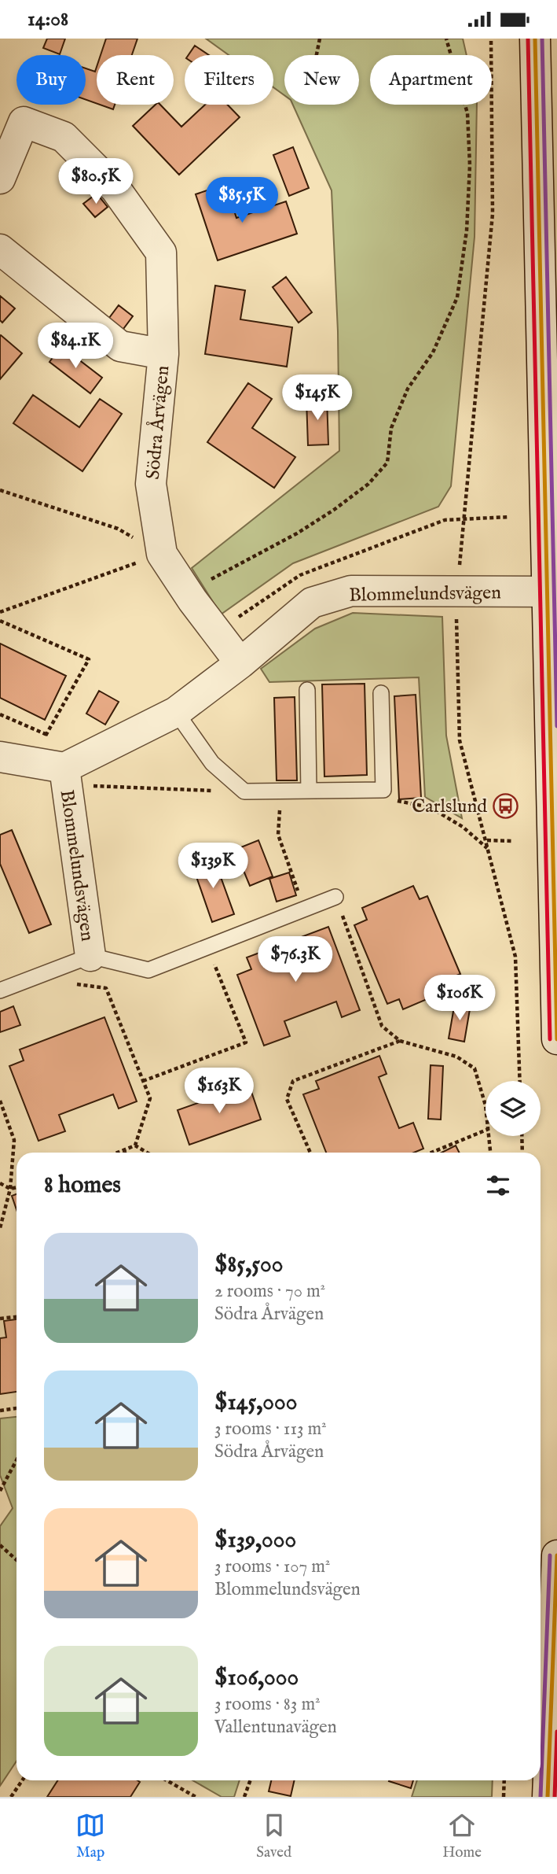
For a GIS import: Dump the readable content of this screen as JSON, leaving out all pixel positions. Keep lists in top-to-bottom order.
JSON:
{
  "streets": {
    "street": ["Södra Årvägen", "Blommelundsvägen"]
  },
  "crossings": [
    ["Södra Årvägen", "Blommelundsvägen"]
  ],
  "places": {
    "bus stop": ["Carlslund"]
  },
  "page": {
    "status": "14:08",
    "chip": [
      "Buy",
      "Rent",
      "Filters",
      "New",
      "Apartment"
    ],
    "price": [
      "$80.5K",
      "$85.5K",
      "$84.1K",
      "$145K",
      "$139K",
      "$76.3K",
      "$106K",
      "$163K"
    ],
    "heading": "8 homes",
    "list": [
      {
        "name": "$85,500",
        "note": "2 rooms · 70 m² · Södra Årvägen"
      },
      {
        "name": "$145,000",
        "note": "3 rooms · 113 m² · Södra Årvägen"
      },
      {
        "name": "$139,000",
        "note": "3 rooms · 107 m² · Blommelundsvägen"
      },
      {
        "name": "$106,000",
        "note": "3 rooms · 83 m² · Vallentunavägen"
      }
    ],
    "tabs": ["Map", "Saved", "Home"]
  }
}
